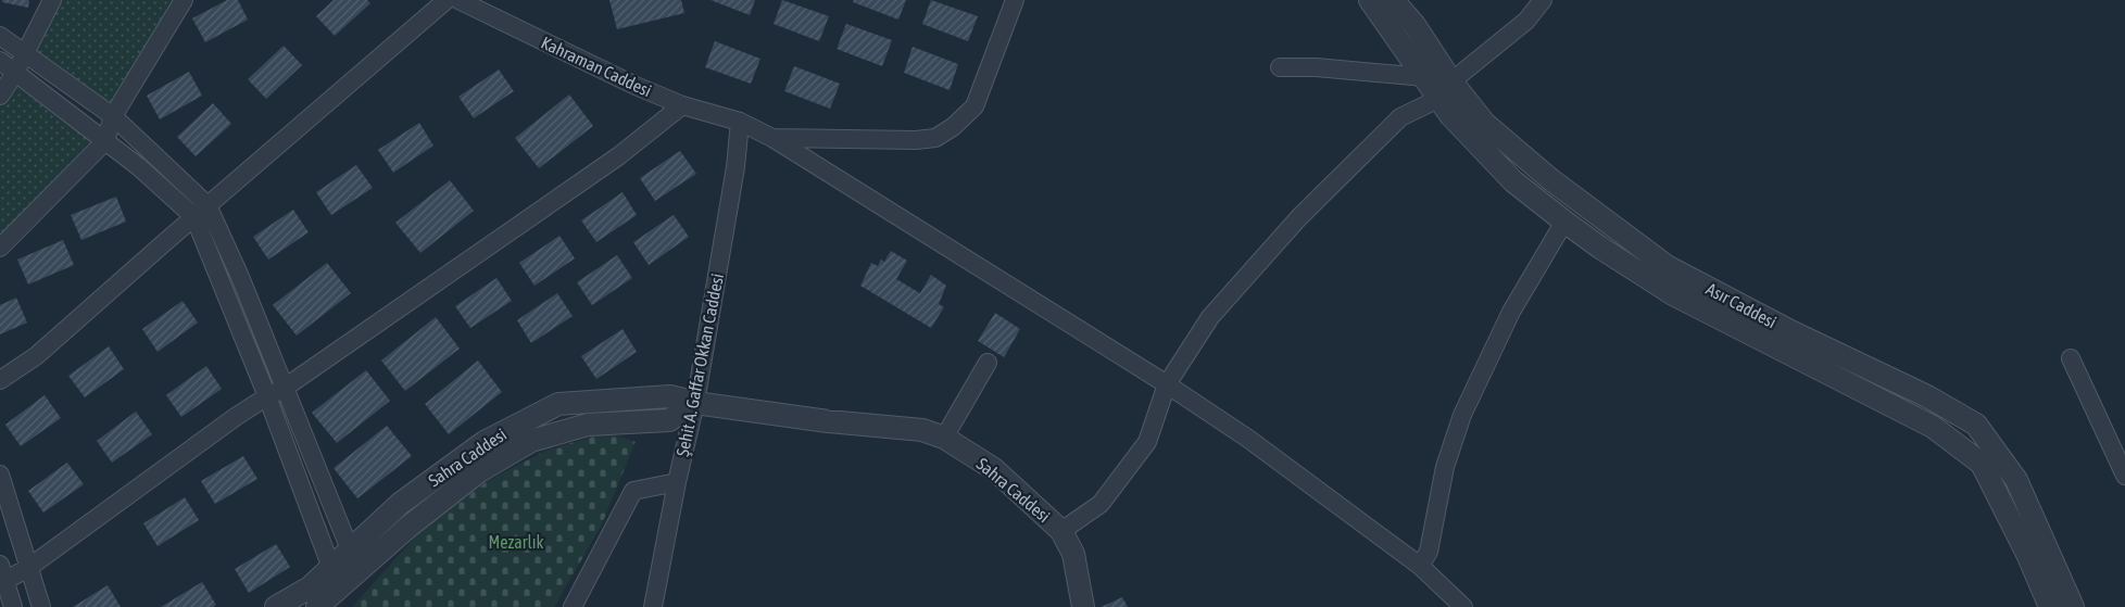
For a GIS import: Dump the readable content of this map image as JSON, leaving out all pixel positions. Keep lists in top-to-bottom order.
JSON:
{
  "streets": {
    "street": [
      "Kahraman Caddesi",
      "Asır Caddesi",
      "Şehit A. Gaffar Okkan Caddesi",
      "Sahra Caddesi"
    ]
  },
  "crossings": [
    ["Kahraman Caddesi", "Şehit A. Gaffar Okkan Caddesi"],
    ["Şehit A. Gaffar Okkan Caddesi", "Sahra Caddesi"]
  ],
  "parks": ["Mezarlık"]
}
